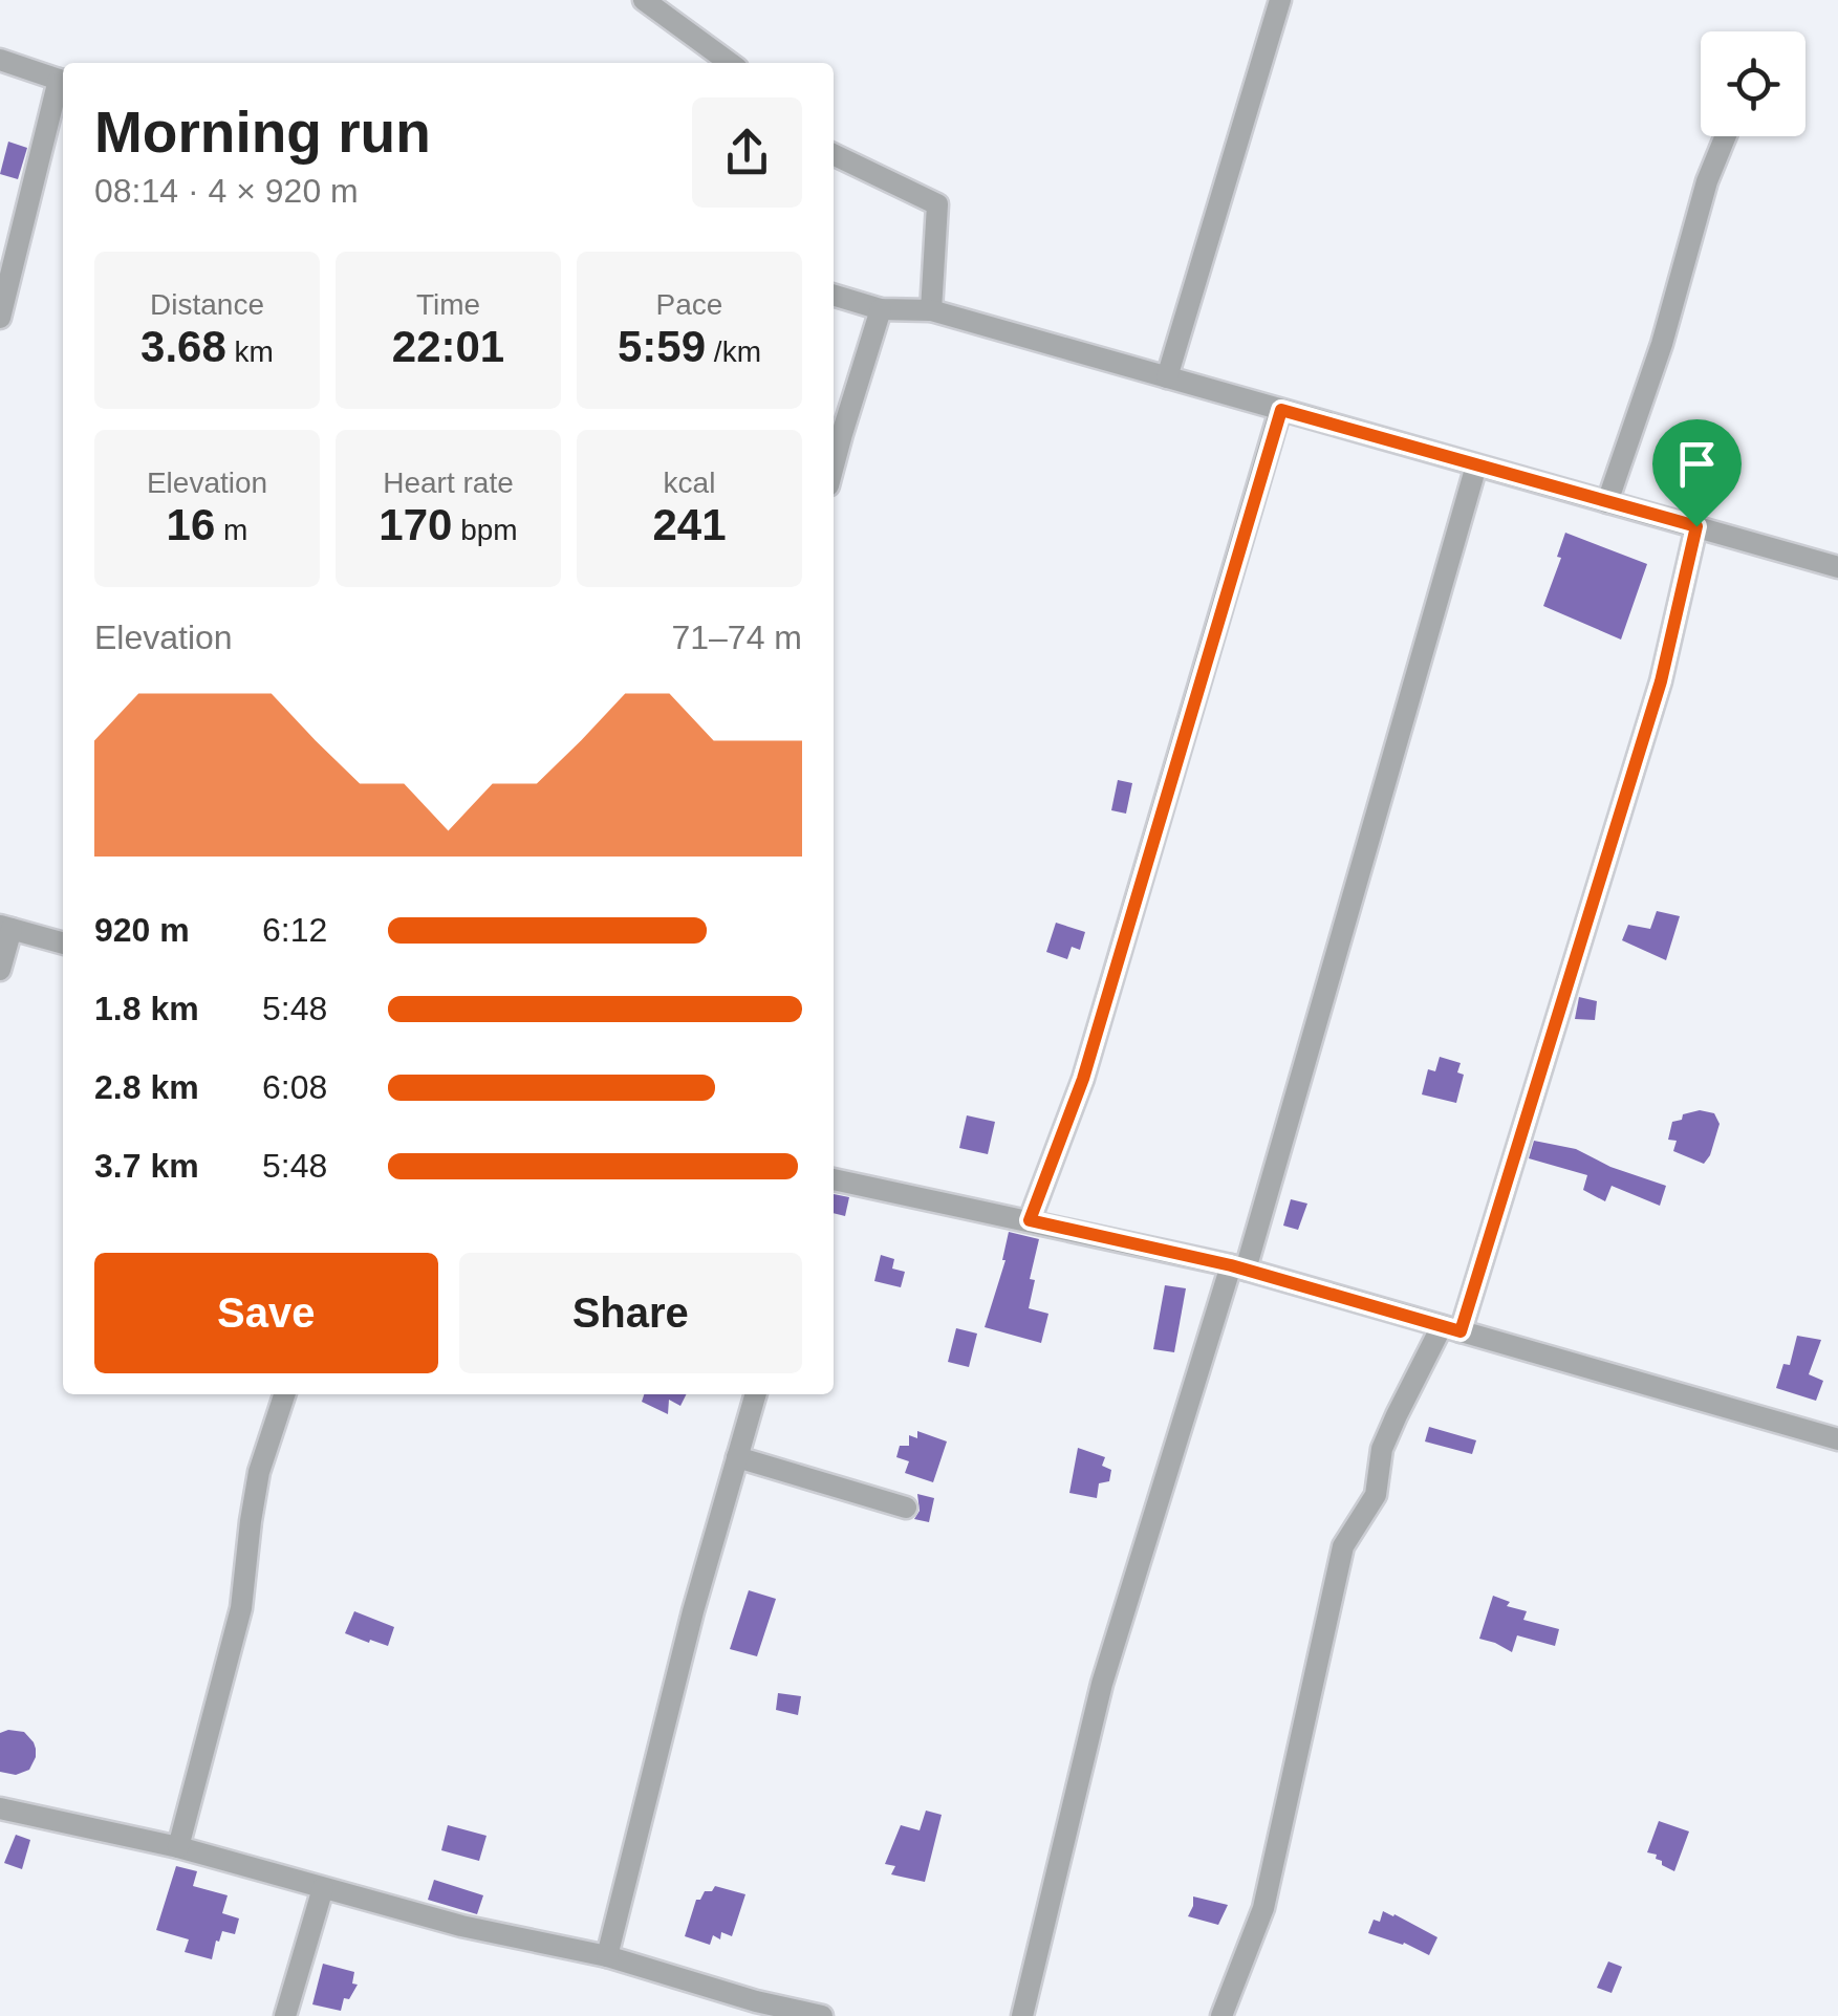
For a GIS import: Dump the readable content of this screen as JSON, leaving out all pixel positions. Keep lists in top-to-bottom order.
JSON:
{
  "page": {
    "heading": ["Morning run", "08:14 · 4 × 920 m"],
    "stats": [
      ["Distance", "3.68 km"],
      ["Time", "22:01"],
      ["Pace", "5:59 /km"],
      ["Elevation", "16 m"],
      ["Heart rate", "170 bpm"],
      ["kcal", "241"]
    ],
    "chart": ["Elevation", "71–74 m"],
    "list": [
      {
        "name": "920 m",
        "note": "6:12"
      },
      {
        "name": "1.8 km",
        "note": "5:48"
      },
      {
        "name": "2.8 km",
        "note": "6:08"
      },
      {
        "name": "3.7 km",
        "note": "5:48"
      }
    ],
    "buttons": ["Save", "Share"]
  }
}
